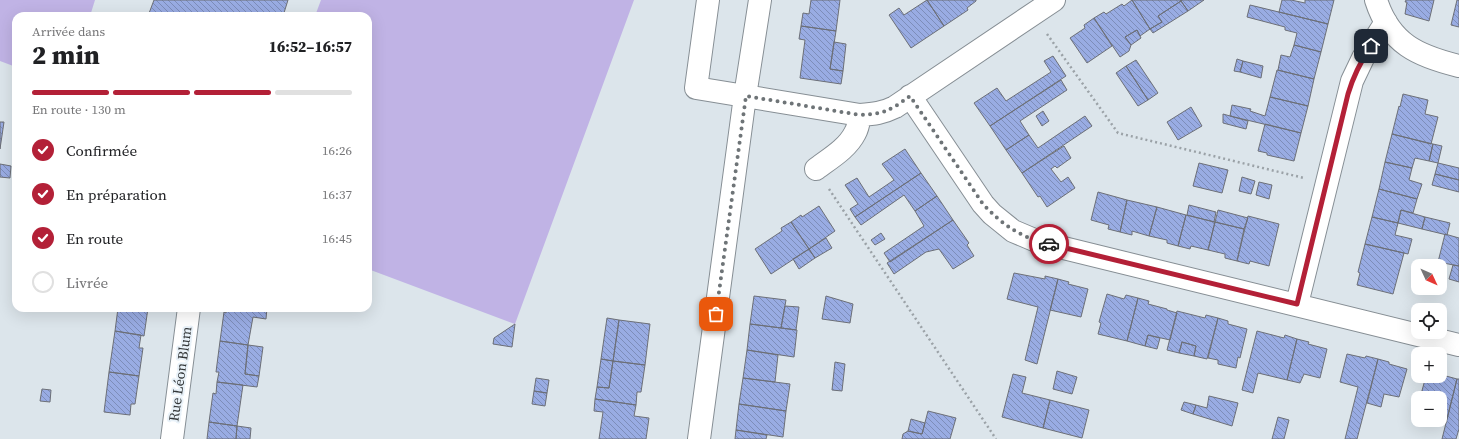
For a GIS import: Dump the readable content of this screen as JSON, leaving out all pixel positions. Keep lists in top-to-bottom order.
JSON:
{
  "streets": {
    "street": ["Rue Léon Blum"]
  },
  "north": "bottom right",
  "page": {
    "heading": ["2 min", "Arrivée dans", "16:52–16:57"],
    "bar": "En route · 130 m",
    "list": [
      ["Confirmée", "16:26"],
      ["En préparation", "16:37"],
      ["En route", "16:45"],
      "Livrée"
    ],
    "map_buttons": ["+", "−"]
  }
}
